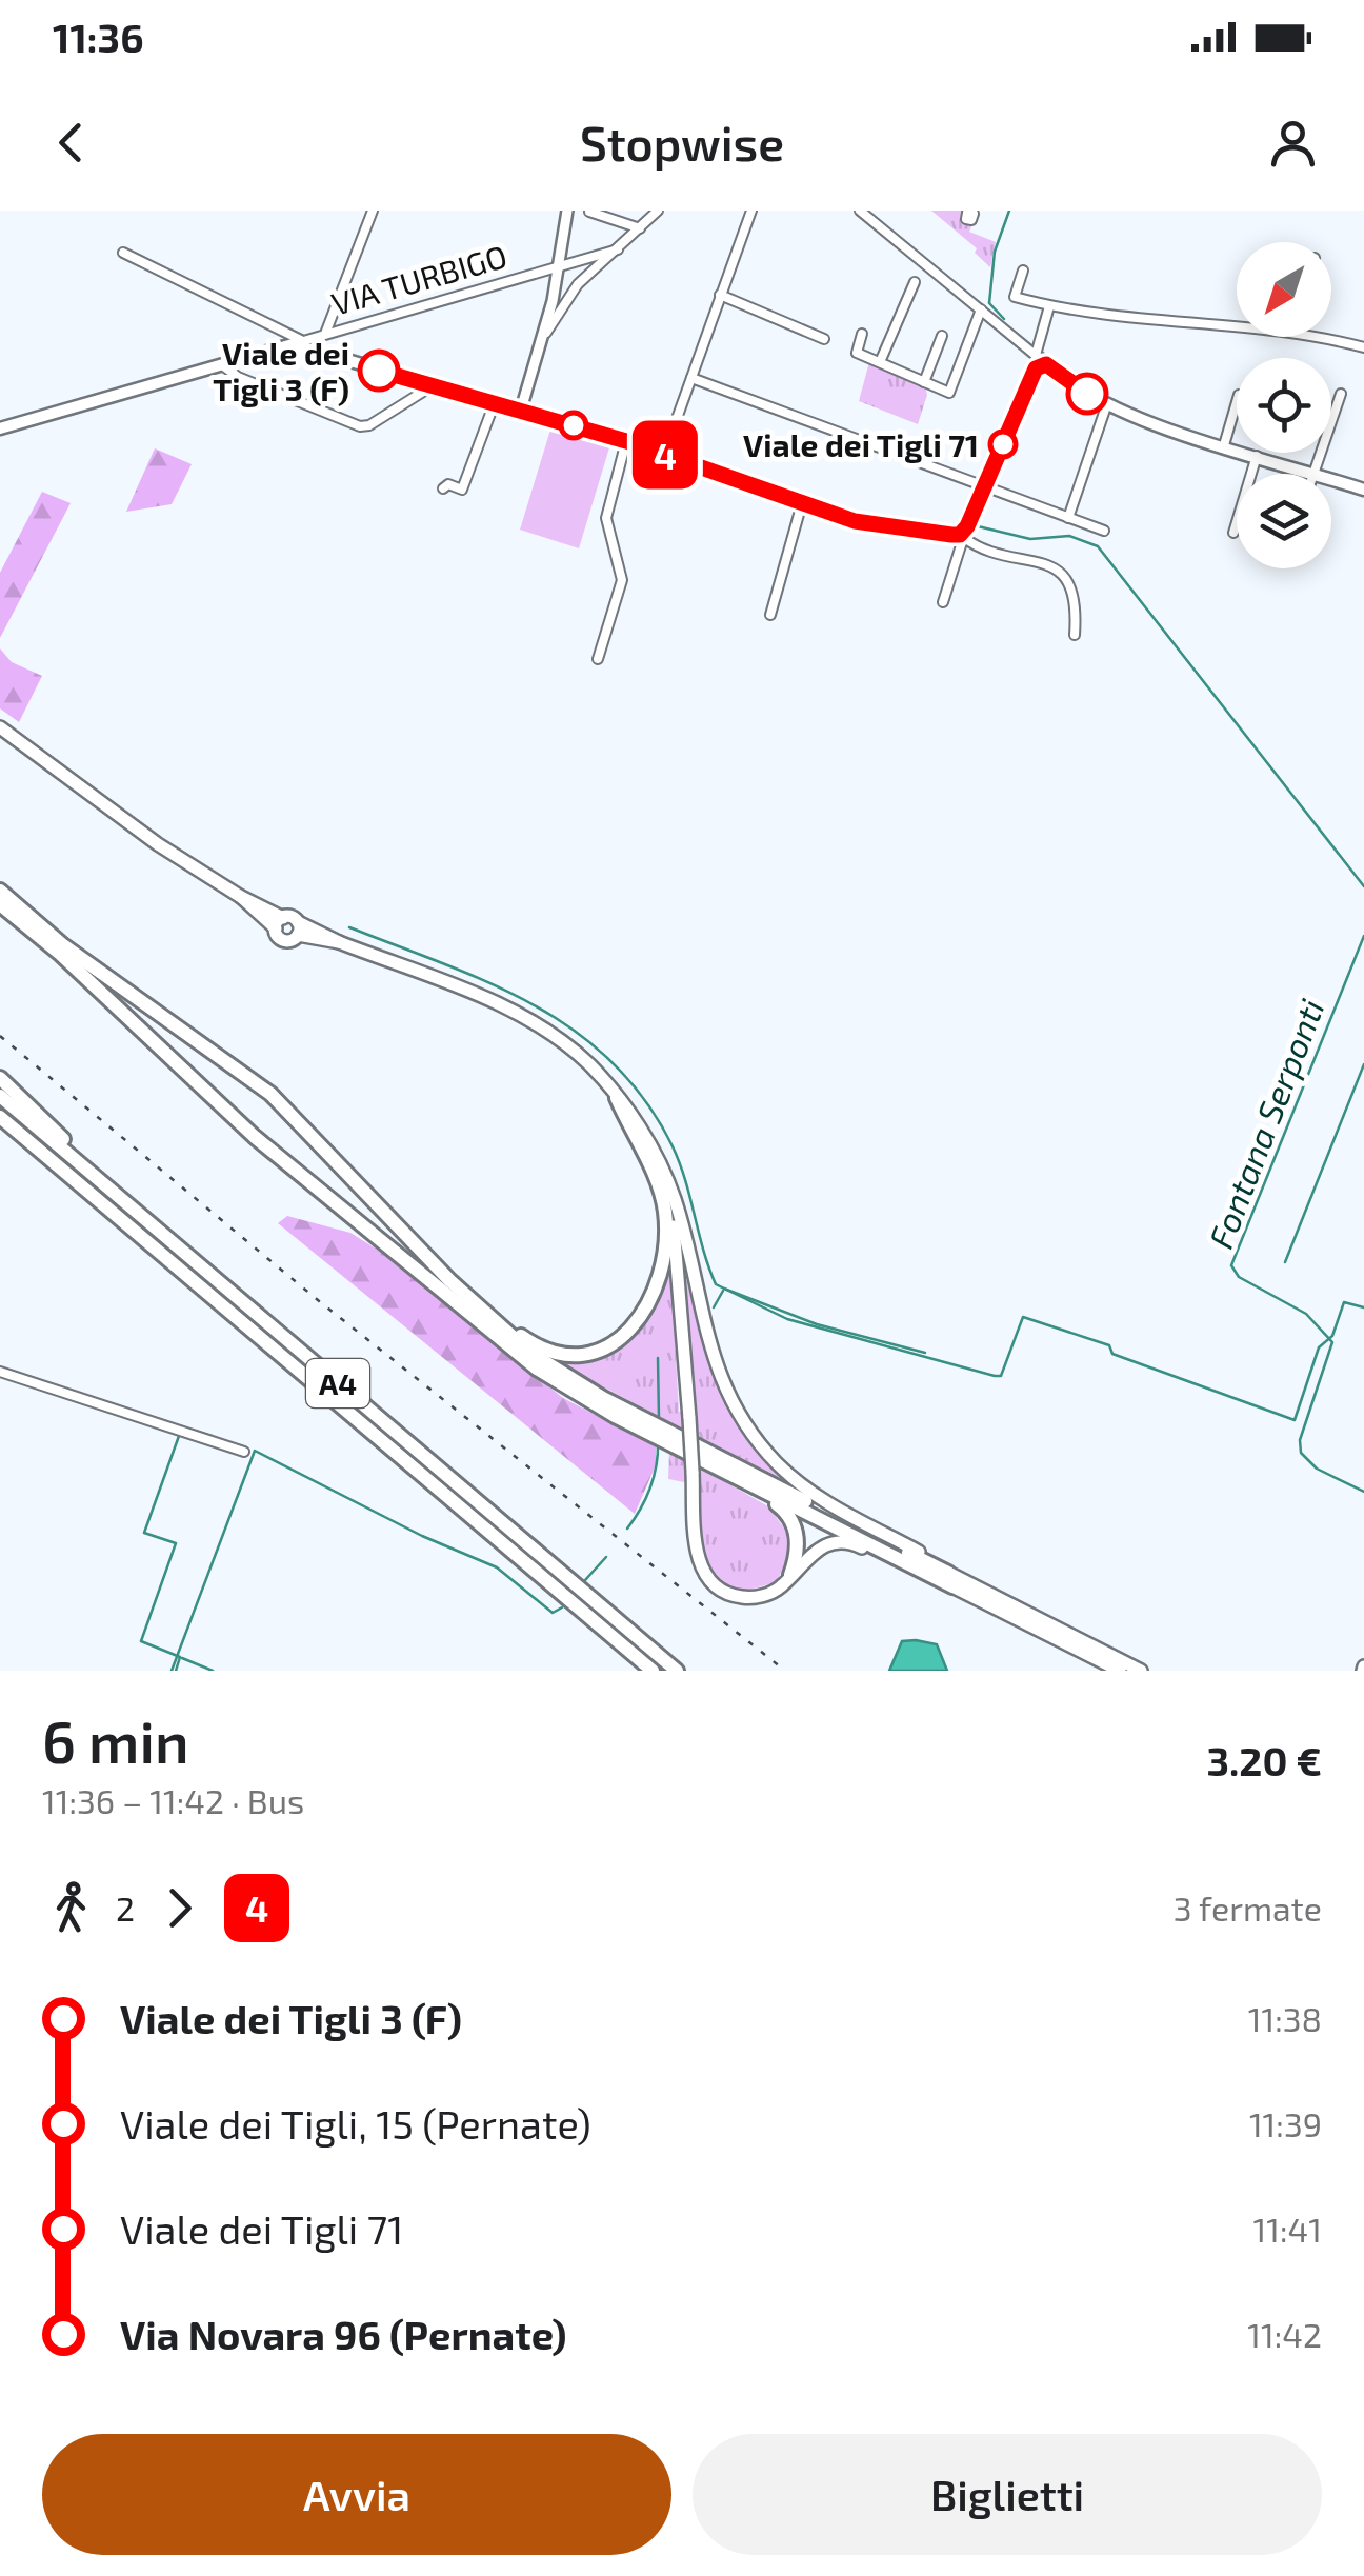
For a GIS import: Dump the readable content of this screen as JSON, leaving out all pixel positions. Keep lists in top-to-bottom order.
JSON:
{
  "streets": {
    "highway": ["A4"],
    "main road": ["VIA TURBIGO"]
  },
  "water": ["Fontana Serponti"],
  "places": ["Viale dei Tigli 3 (F)", "Viale dei Tigli 71"],
  "lines": ["bus line 4"],
  "north": "bottom left",
  "page": {
    "status": "11:36",
    "header": "Stopwise",
    "on_map": "4",
    "heading": ["6 min", "11:36 – 11:42 · Bus", "3.20 €"],
    "legs": ["2", "4", "3 fermate"],
    "list": [
      {
        "name": "Viale dei Tigli 3 (F)",
        "value": "11:38"
      },
      {
        "name": "Viale dei Tigli, 15 (Pernate)",
        "value": "11:39"
      },
      {
        "name": "Viale dei Tigli 71",
        "value": "11:41"
      },
      {
        "name": "Via Novara 96 (Pernate)",
        "value": "11:42"
      }
    ],
    "buttons": ["Avvia", "Biglietti"]
  }
}
